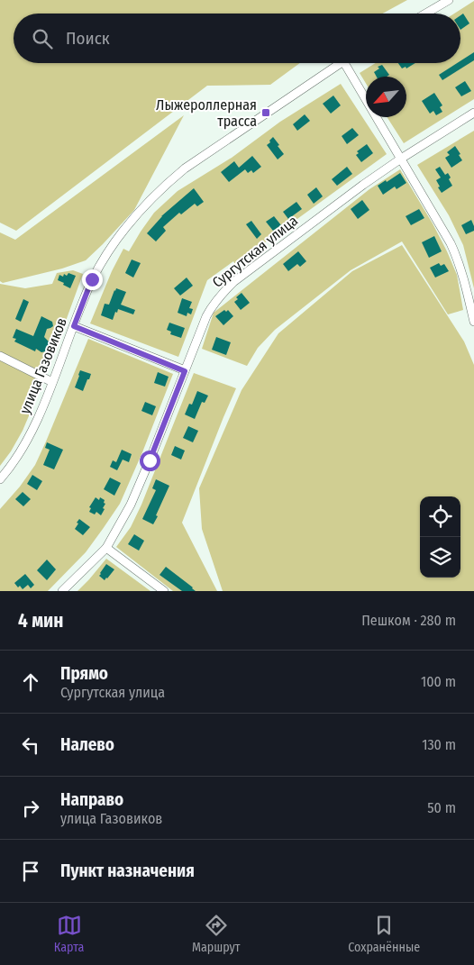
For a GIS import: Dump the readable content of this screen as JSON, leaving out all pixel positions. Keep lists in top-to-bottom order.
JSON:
{
  "streets": {
    "street": ["Сургутская улица", "улица Газовиков"]
  },
  "places": {
    "transit": ["Лыжероллерная трасса"]
  },
  "north": "bottom left",
  "page": {
    "search": "Поиск",
    "heading": ["4 мин", "Пешком · 280 m"],
    "list": [
      ["Прямо", "Сургутская улица", "100 m"],
      ["Налево", "130 m"],
      ["Направо", "улица Газовиков", "50 m"],
      "Пункт назначения"
    ],
    "nav": ["Карта", "Маршрут", "Сохранённые"]
  }
}
